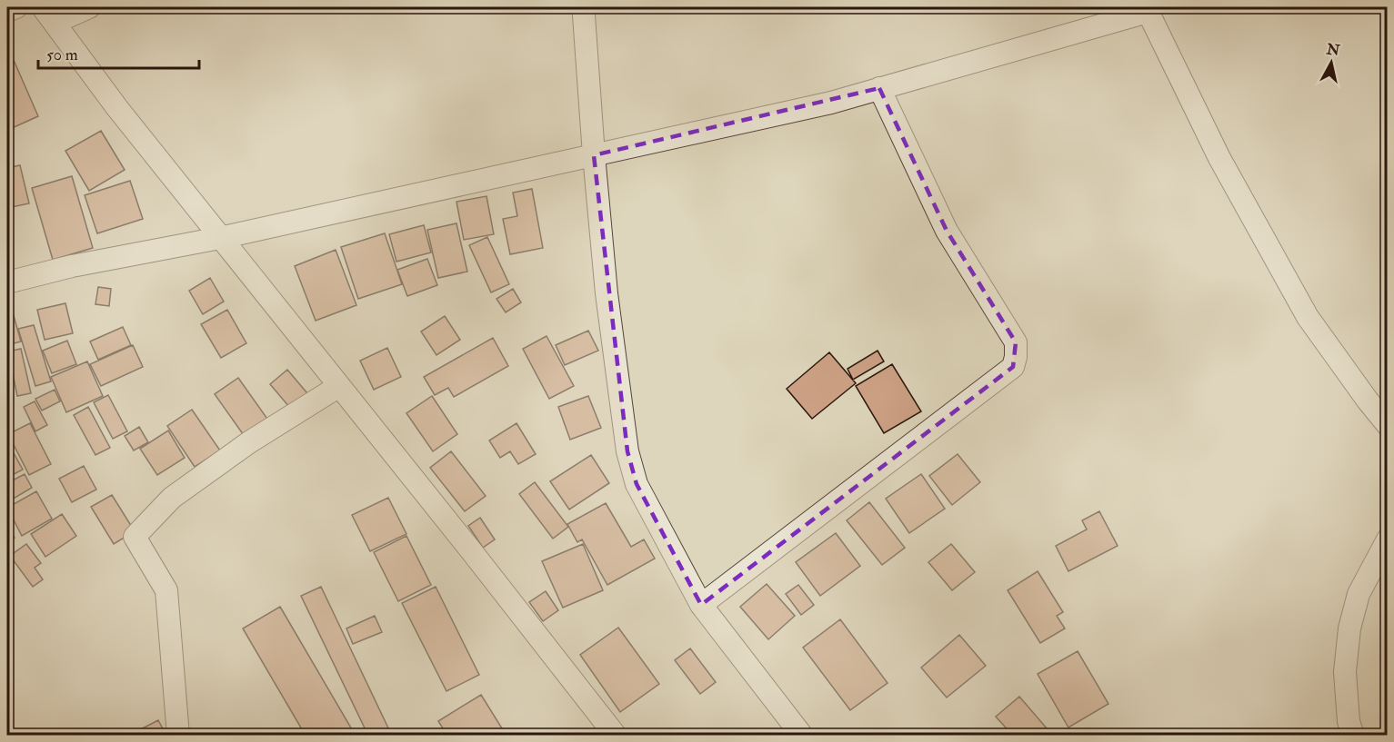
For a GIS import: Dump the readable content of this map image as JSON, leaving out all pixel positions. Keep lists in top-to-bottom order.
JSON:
{
  "scale_bar": "50 m",
  "north": "top"
}
